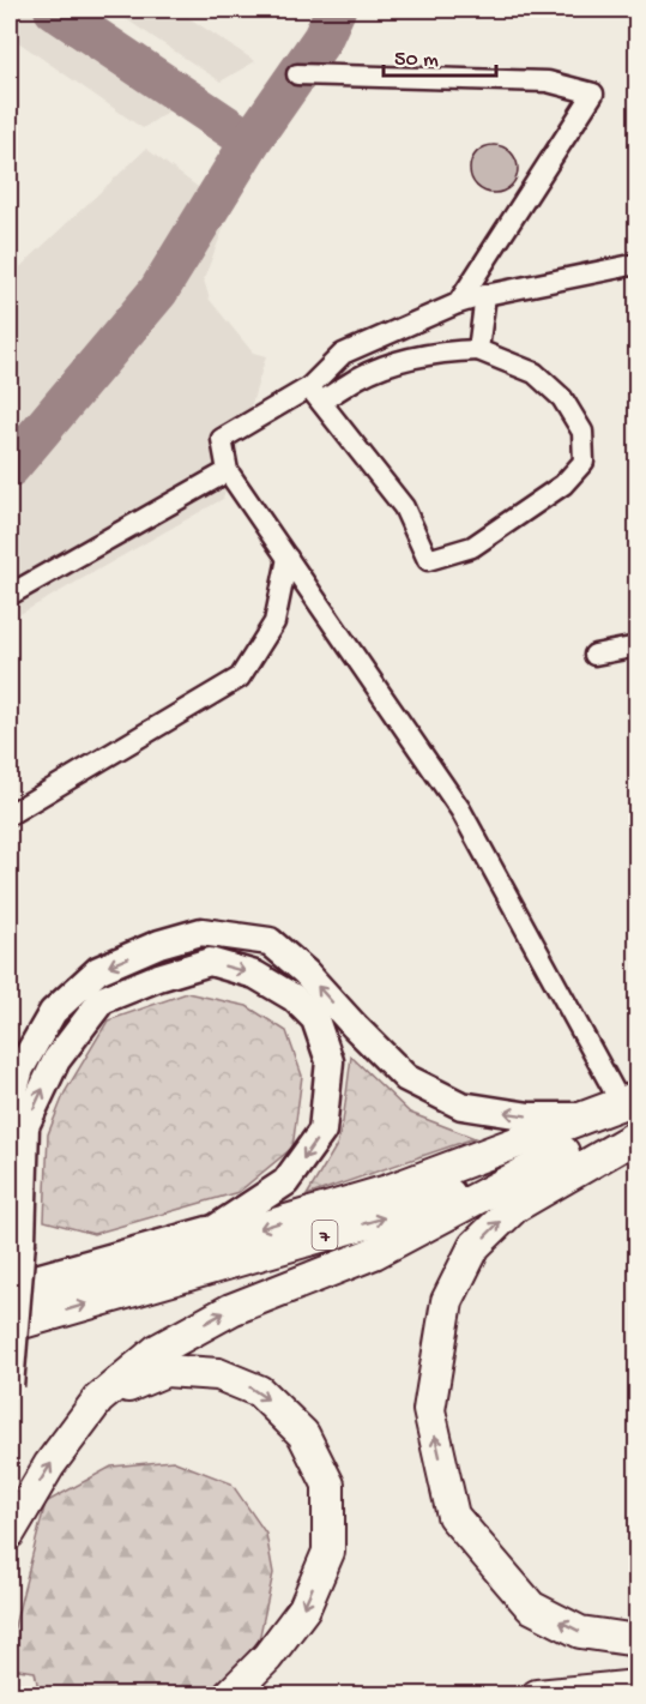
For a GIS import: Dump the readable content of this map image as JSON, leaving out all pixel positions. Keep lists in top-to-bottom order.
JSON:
{
  "streets": {
    "highway": ["7"]
  },
  "scale_bar": "50 m"
}
